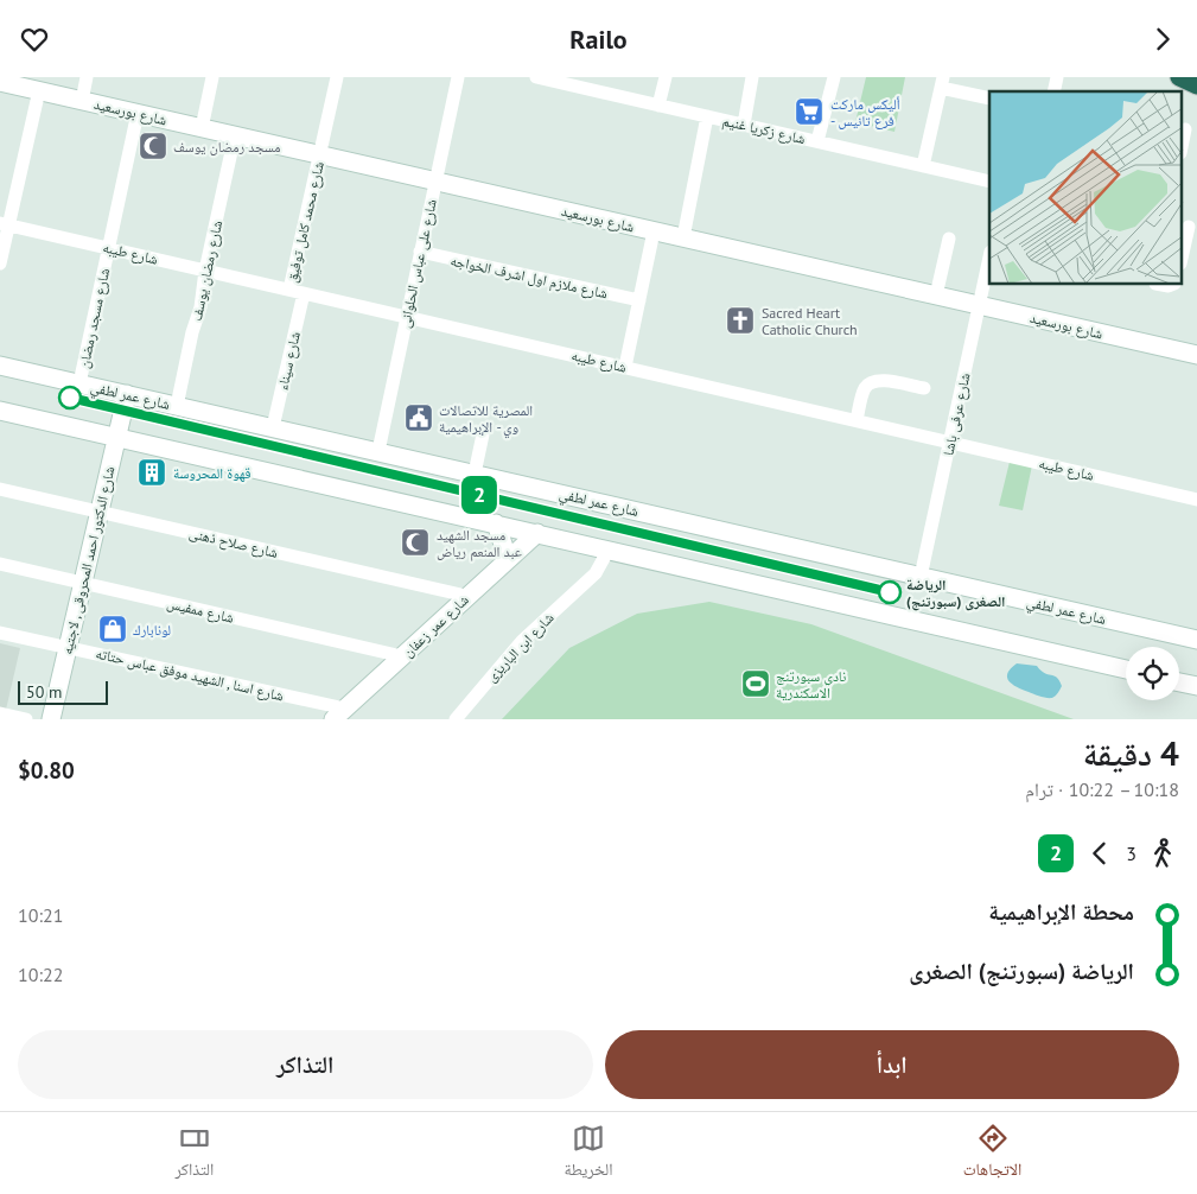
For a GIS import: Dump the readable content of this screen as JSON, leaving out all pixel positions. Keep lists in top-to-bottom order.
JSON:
{
  "streets": {
    "street": [
      "شارع بورسعيد",
      "شارع زكريا غنيم",
      "شارع محمد كامل توفيق",
      "شارع طيبه",
      "شارع على عباس الحلوانى",
      "شارع رمضان يوسف",
      "شارع ملازم اول اشرف الخواجه",
      "شارع مسجد رمضان",
      "شارع سيناء",
      "شارع عمر لطفي",
      "شارع عرفى باشا",
      "شارع صلاح ذهنى",
      "شارع الدكتور احمد المحروقى , لاجتيه",
      "شارع ممفيس",
      "شارع عمر زعفان",
      "شارع ابن الباريزى",
      "شارع اسنا , الشهيد موفق عباس حتاته"
    ]
  },
  "crossings": [
    ["شارع بورسعيد", "شارع محمد كامل توفيق"],
    ["شارع بورسعيد", "شارع على عباس الحلوانى"],
    ["شارع بورسعيد", "شارع رمضان يوسف"],
    ["شارع بورسعيد", "شارع مسجد رمضان"],
    ["شارع بورسعيد", "شارع عرفى باشا"],
    ["شارع محمد كامل توفيق", "شارع طيبه"],
    ["شارع طيبه", "شارع على عباس الحلوانى"],
    ["شارع طيبه", "شارع رمضان يوسف"],
    ["شارع طيبه", "شارع مسجد رمضان"],
    ["شارع طيبه", "شارع سيناء"],
    ["شارع طيبه", "شارع عرفى باشا"],
    ["شارع على عباس الحلوانى", "شارع ملازم اول اشرف الخواجه"],
    ["شارع على عباس الحلوانى", "شارع عمر لطفي"],
    ["شارع رمضان يوسف", "شارع عمر لطفي"],
    ["شارع مسجد رمضان", "شارع عمر لطفي"],
    ["شارع سيناء", "شارع عمر لطفي"],
    ["شارع عمر لطفي", "شارع عرفى باشا"],
    ["شارع عمر لطفي", "شارع الدكتور احمد المحروقى , لاجتيه"],
    ["شارع صلاح ذهنى", "شارع الدكتور احمد المحروقى , لاجتيه"],
    ["شارع صلاح ذهنى", "شارع عمر زعفان"],
    ["شارع الدكتور احمد المحروقى , لاجتيه", "شارع ممفيس"],
    ["شارع الدكتور احمد المحروقى , لاجتيه", "شارع اسنا , الشهيد موفق عباس حتاته"],
    ["شارع ممفيس", "شارع عمر زعفان"],
    ["شارع عمر زعفان", "شارع اسنا , الشهيد موفق عباس حتاته"]
  ],
  "places": {
    "supermarket": ["أليكس ماركت - فرع تانيس"],
    "mosque": ["مسجد رمضان يوسف", "مسجد الشهيد عبد المنعم رياض"],
    "church": ["Sacred Heart Catholic Church"],
    "public building": ["المصرية للاتصالات وي - الإبراهيمية"],
    "building": ["قهوة المحروسة"],
    "other": ["الرياضة (سبورتنج) الصغرى"],
    "shop": ["لونابارك"],
    "sports": ["نادي سبورتنج الاسكندرية"]
  },
  "lines": ["tram line 2"],
  "scale_bar": "50 m",
  "page": {
    "header": "Railo",
    "on_map": "2",
    "scale": "50 m",
    "heading": ["4 دقيقة", "10:18 – 10:22 · ترام", "$0.80"],
    "legs": ["3", "2"],
    "list": [
      {
        "name": "محطة الإبراهيمية",
        "value": "10:21"
      },
      {
        "name": "الرياضة (سبورتنج) الصغرى",
        "value": "10:22"
      }
    ],
    "buttons": ["ابدأ", "التذاكر"],
    "tabs": ["الاتجاهات", "الخريطة", "التذاكر"]
  }
}
